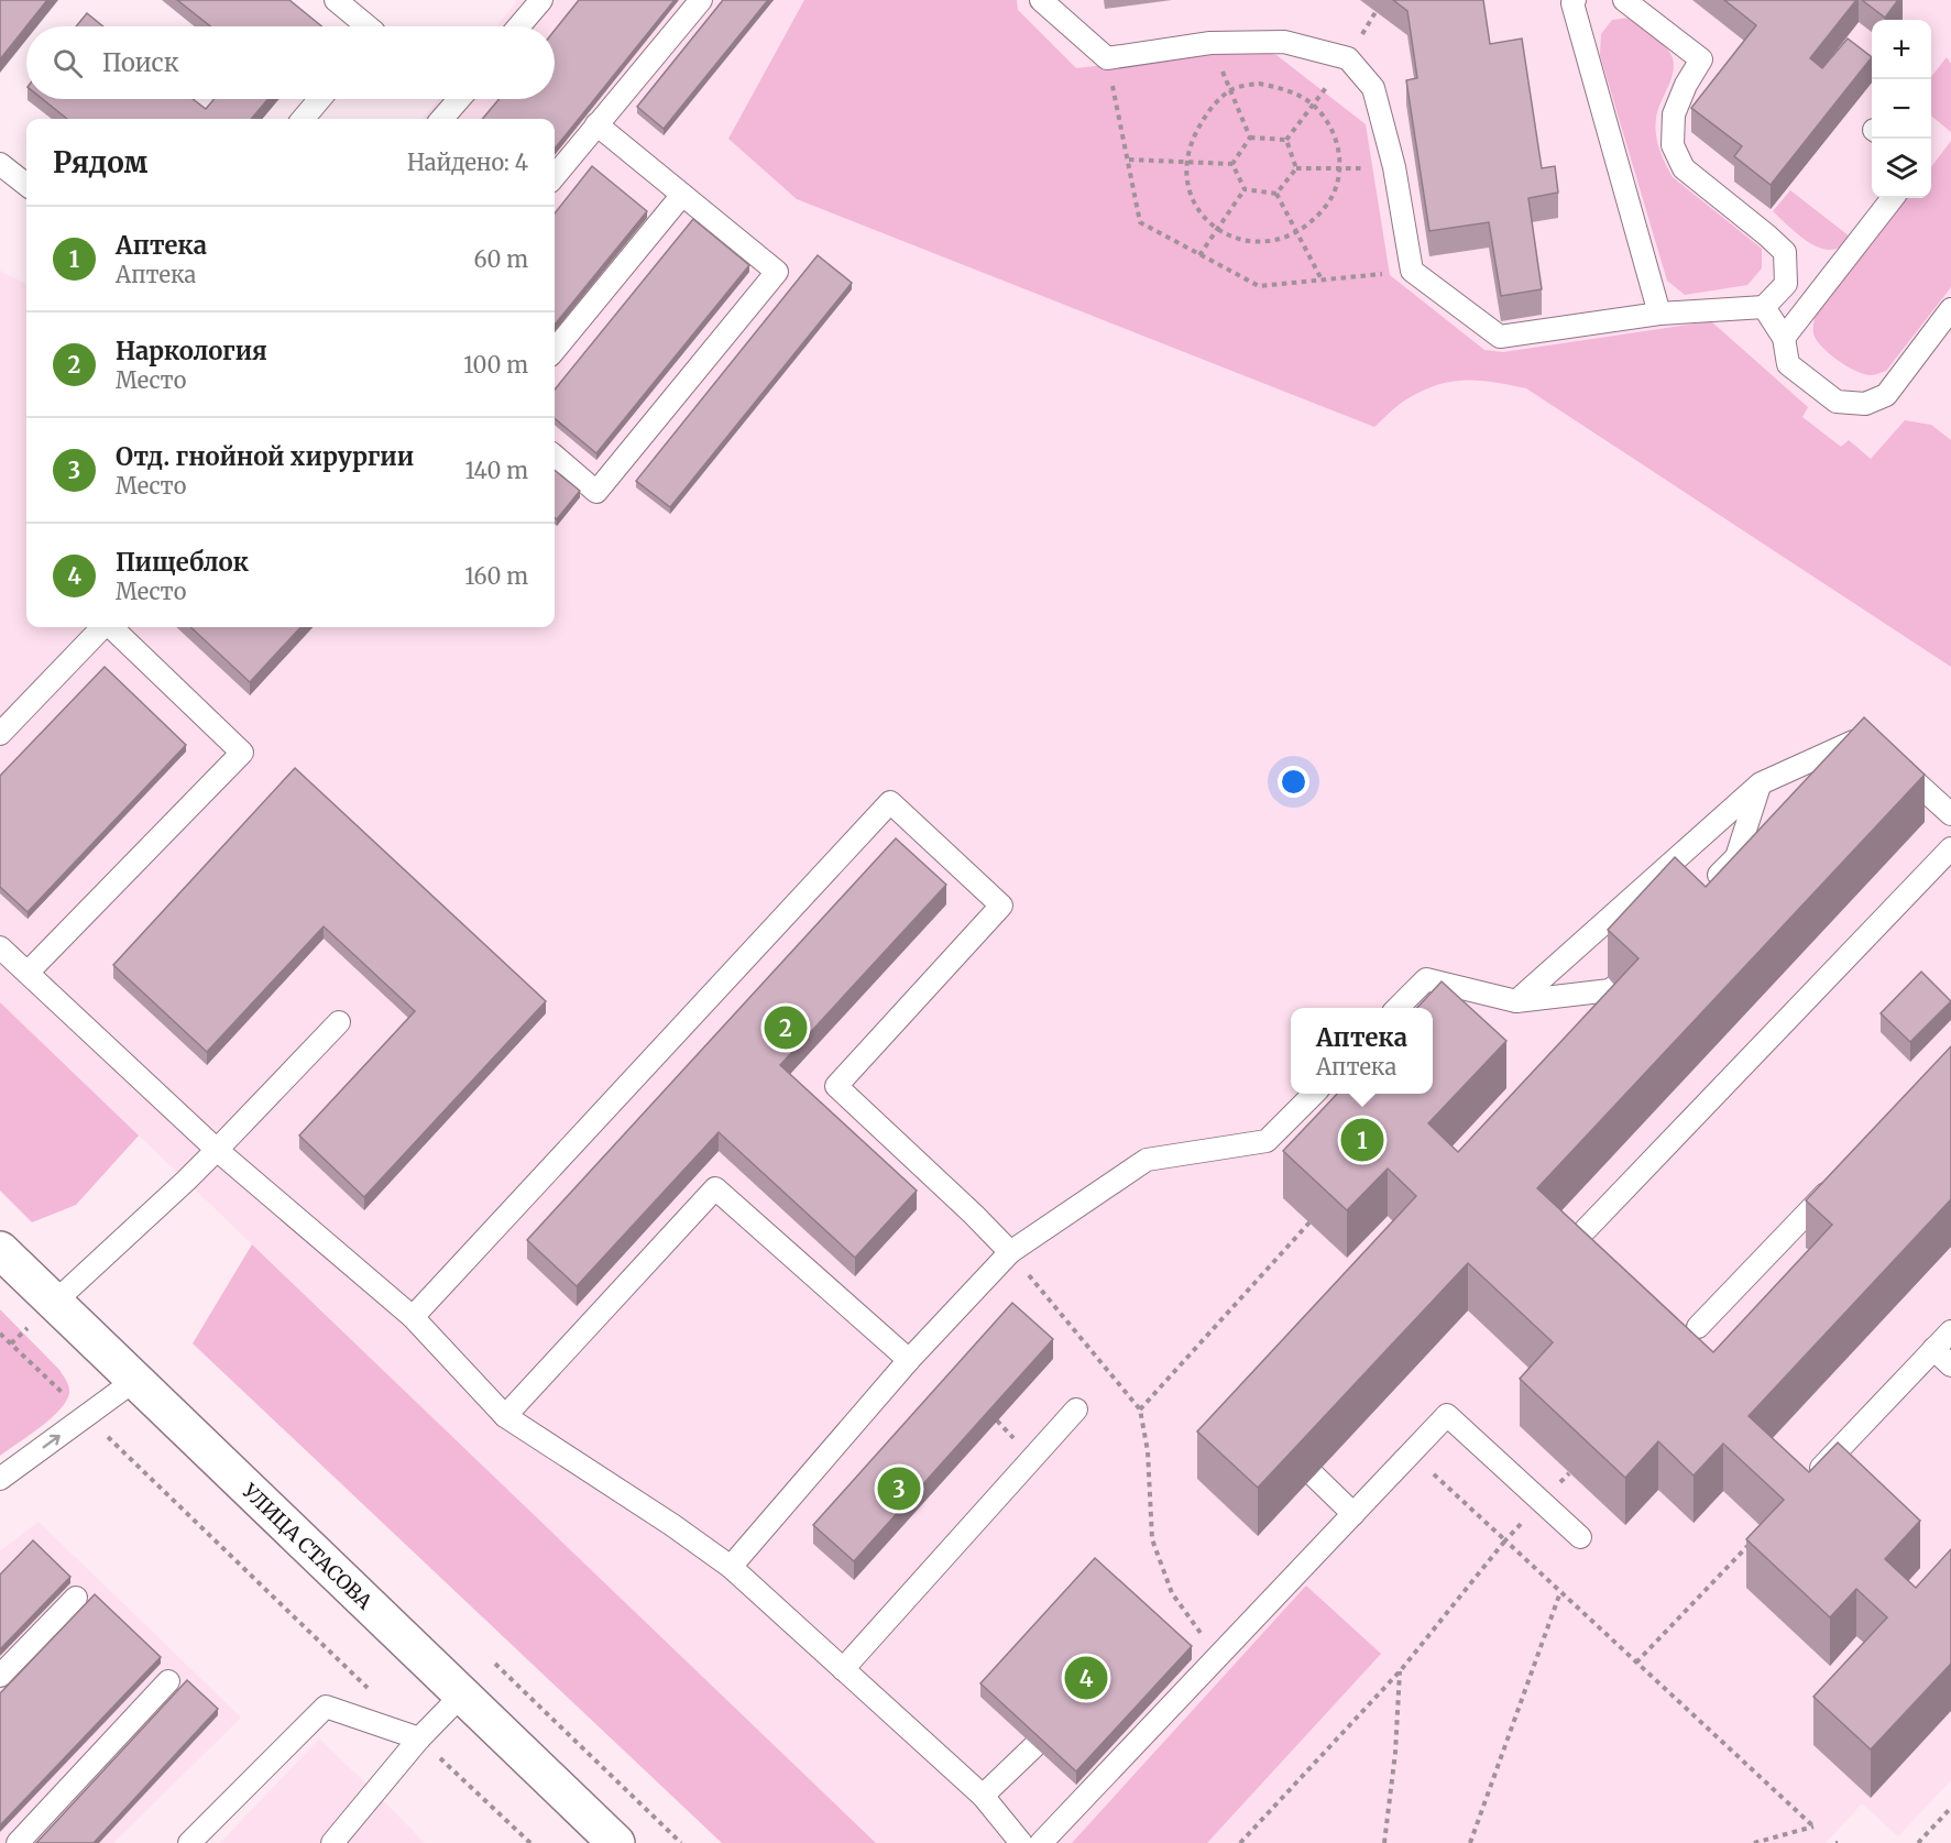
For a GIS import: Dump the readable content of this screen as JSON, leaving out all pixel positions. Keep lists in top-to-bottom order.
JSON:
{
  "streets": {
    "main road": ["УЛИЦА СТАСОВА"]
  },
  "page": {
    "map_buttons": ["+", "−"],
    "search": "Поиск",
    "heading": ["Рядом", "Найдено: 4"],
    "list": [
      {
        "mark": "1",
        "name": "Аптека",
        "note": "Аптека",
        "value": "60 m"
      },
      {
        "mark": "2",
        "name": "Наркология",
        "note": "Место",
        "value": "100 m"
      },
      {
        "mark": "3",
        "name": "Отд. гнойной хирургии",
        "note": "Место",
        "value": "140 m"
      },
      {
        "mark": "4",
        "name": "Пищеблок",
        "note": "Место",
        "value": "160 m"
      }
    ],
    "pins": [
      "2",
      "1",
      "3",
      "4"
    ],
    "popup": ["Аптека", "Аптека"]
  }
}
